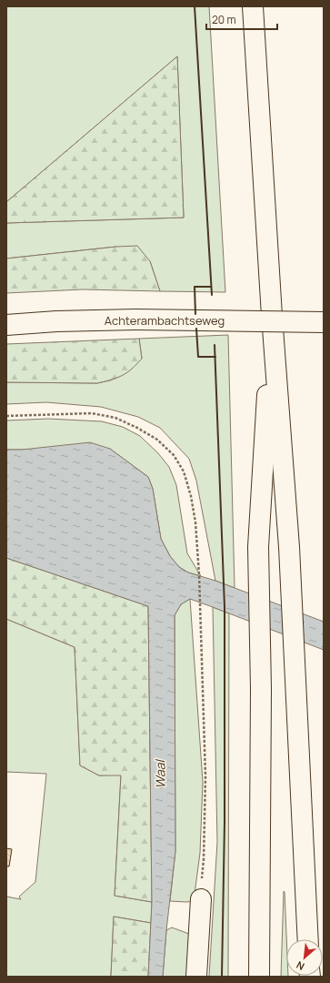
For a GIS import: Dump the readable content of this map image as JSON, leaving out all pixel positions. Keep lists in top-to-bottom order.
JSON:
{
  "streets": {
    "main road": ["Achterambachtseweg"]
  },
  "water": ["Waal"],
  "scale_bar": "20 m",
  "north": "bottom left"
}
